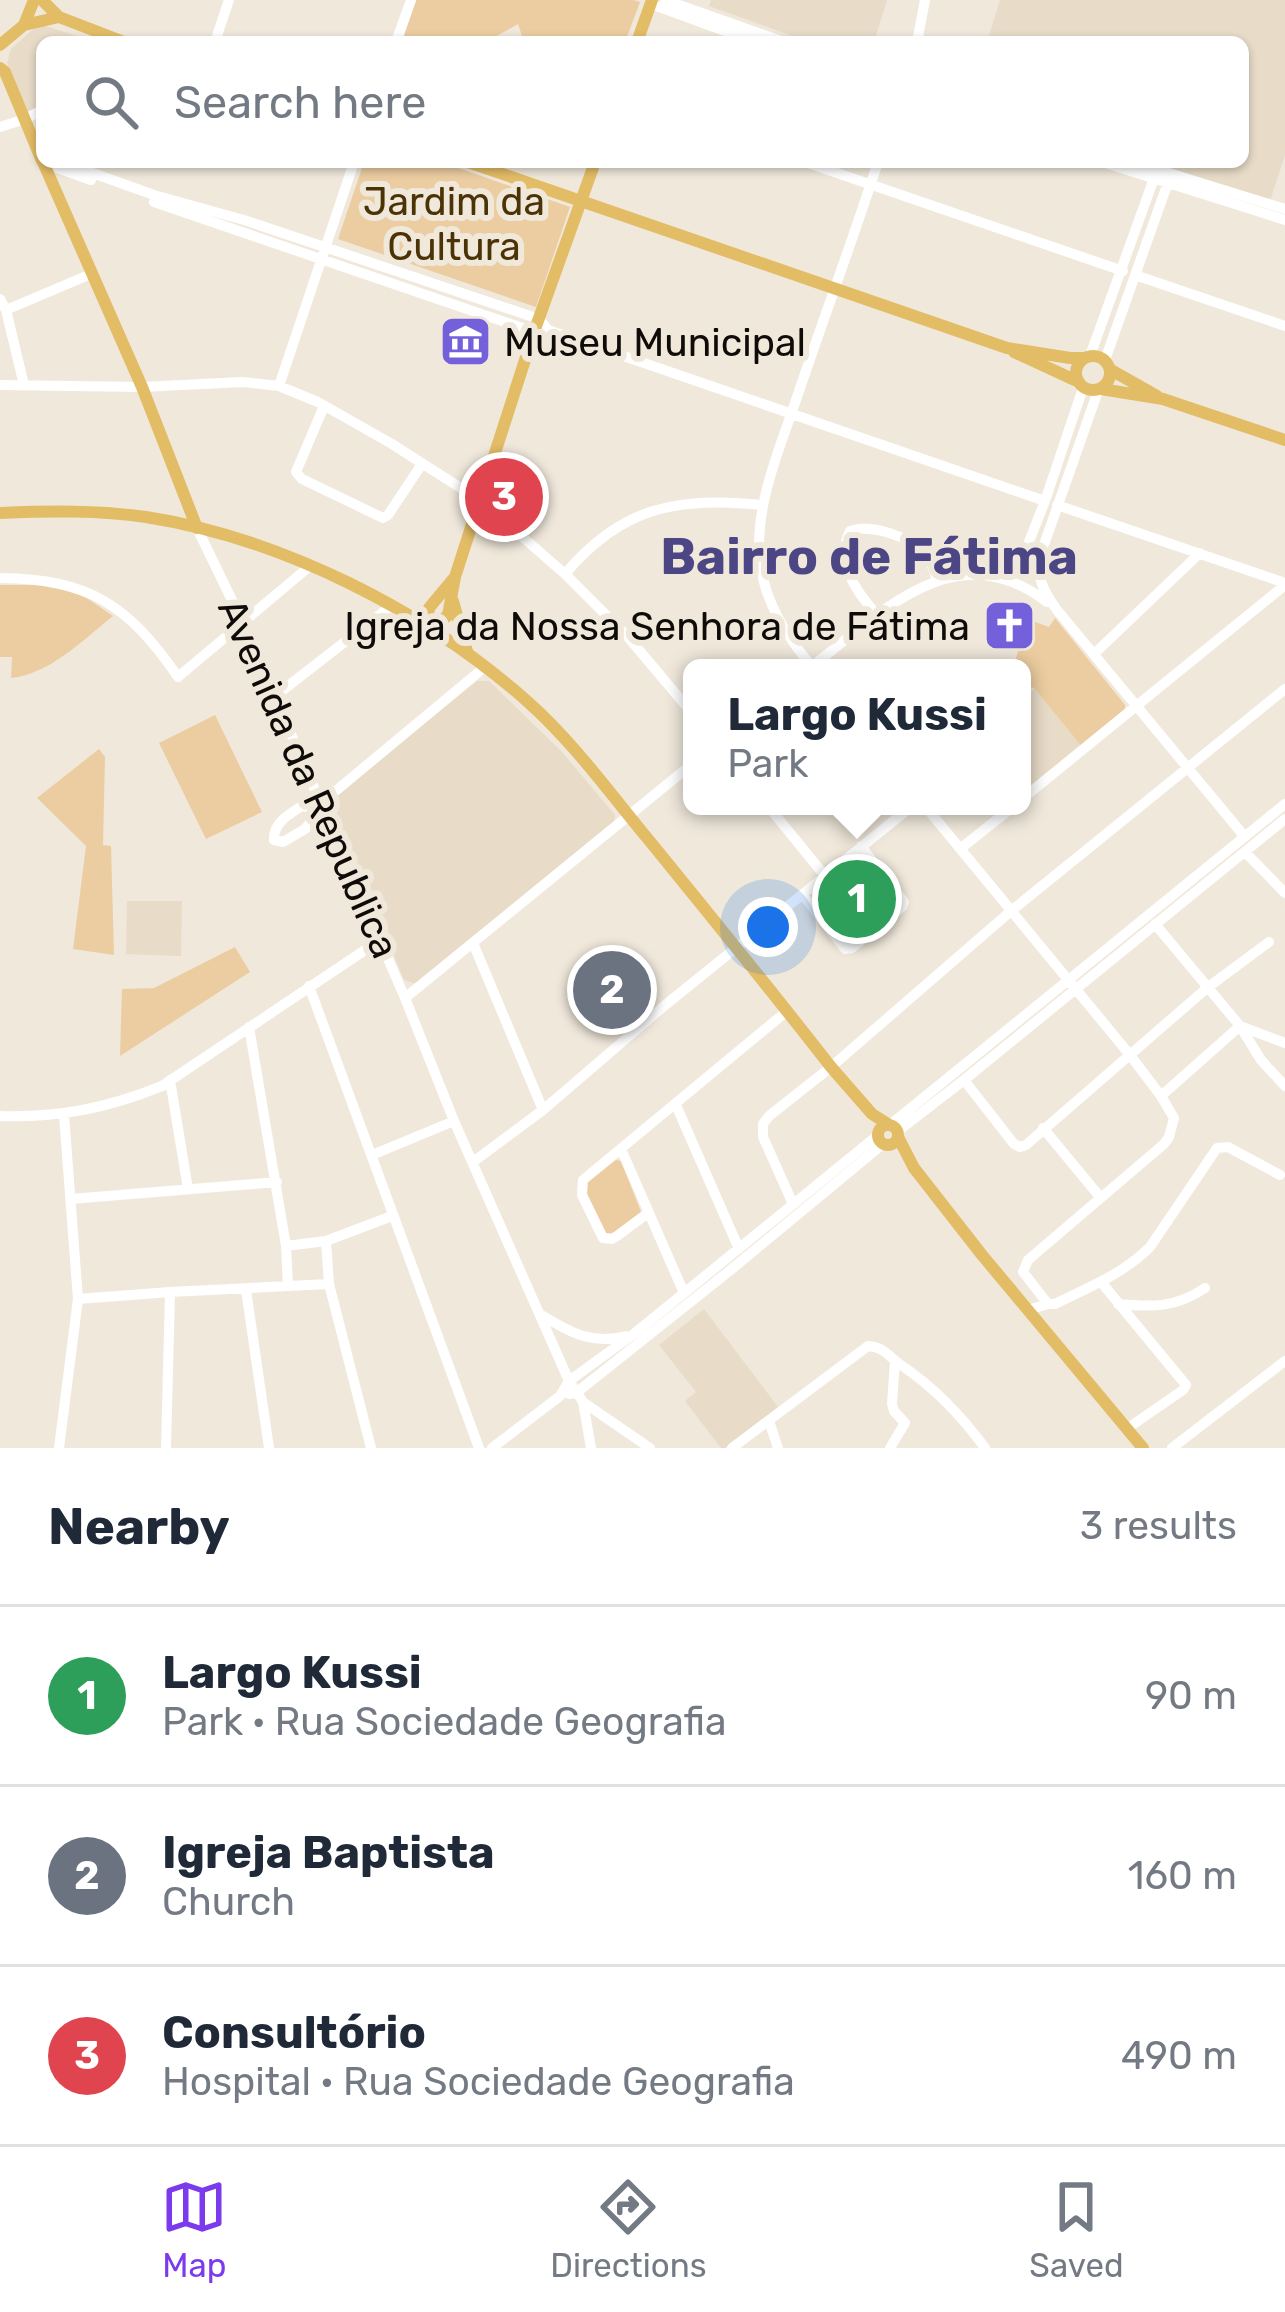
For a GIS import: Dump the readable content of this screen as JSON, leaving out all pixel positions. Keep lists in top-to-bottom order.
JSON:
{
  "streets": {
    "main road": ["Avenida da Republica"]
  },
  "districts": ["Bairro de Fátima"],
  "parks": ["Jardim da Cultura"],
  "places": {
    "museum": ["Museu Municipal"],
    "church": ["Igreja da Nossa Senhora de Fátima"]
  },
  "page": {
    "search": "Search here",
    "pins": ["3", "1", "2"],
    "popup": ["Largo Kussi", "Park"],
    "heading": ["Nearby", "3 results"],
    "list": [
      {
        "mark": "1",
        "name": "Largo Kussi",
        "note": "Park · Rua Sociedade Geografia",
        "value": "90 m"
      },
      {
        "mark": "2",
        "name": "Igreja Baptista",
        "note": "Church",
        "value": "160 m"
      },
      {
        "mark": "3",
        "name": "Consultório",
        "note": "Hospital · Rua Sociedade Geografia",
        "value": "490 m"
      }
    ],
    "nav": ["Map", "Directions", "Saved"]
  }
}
